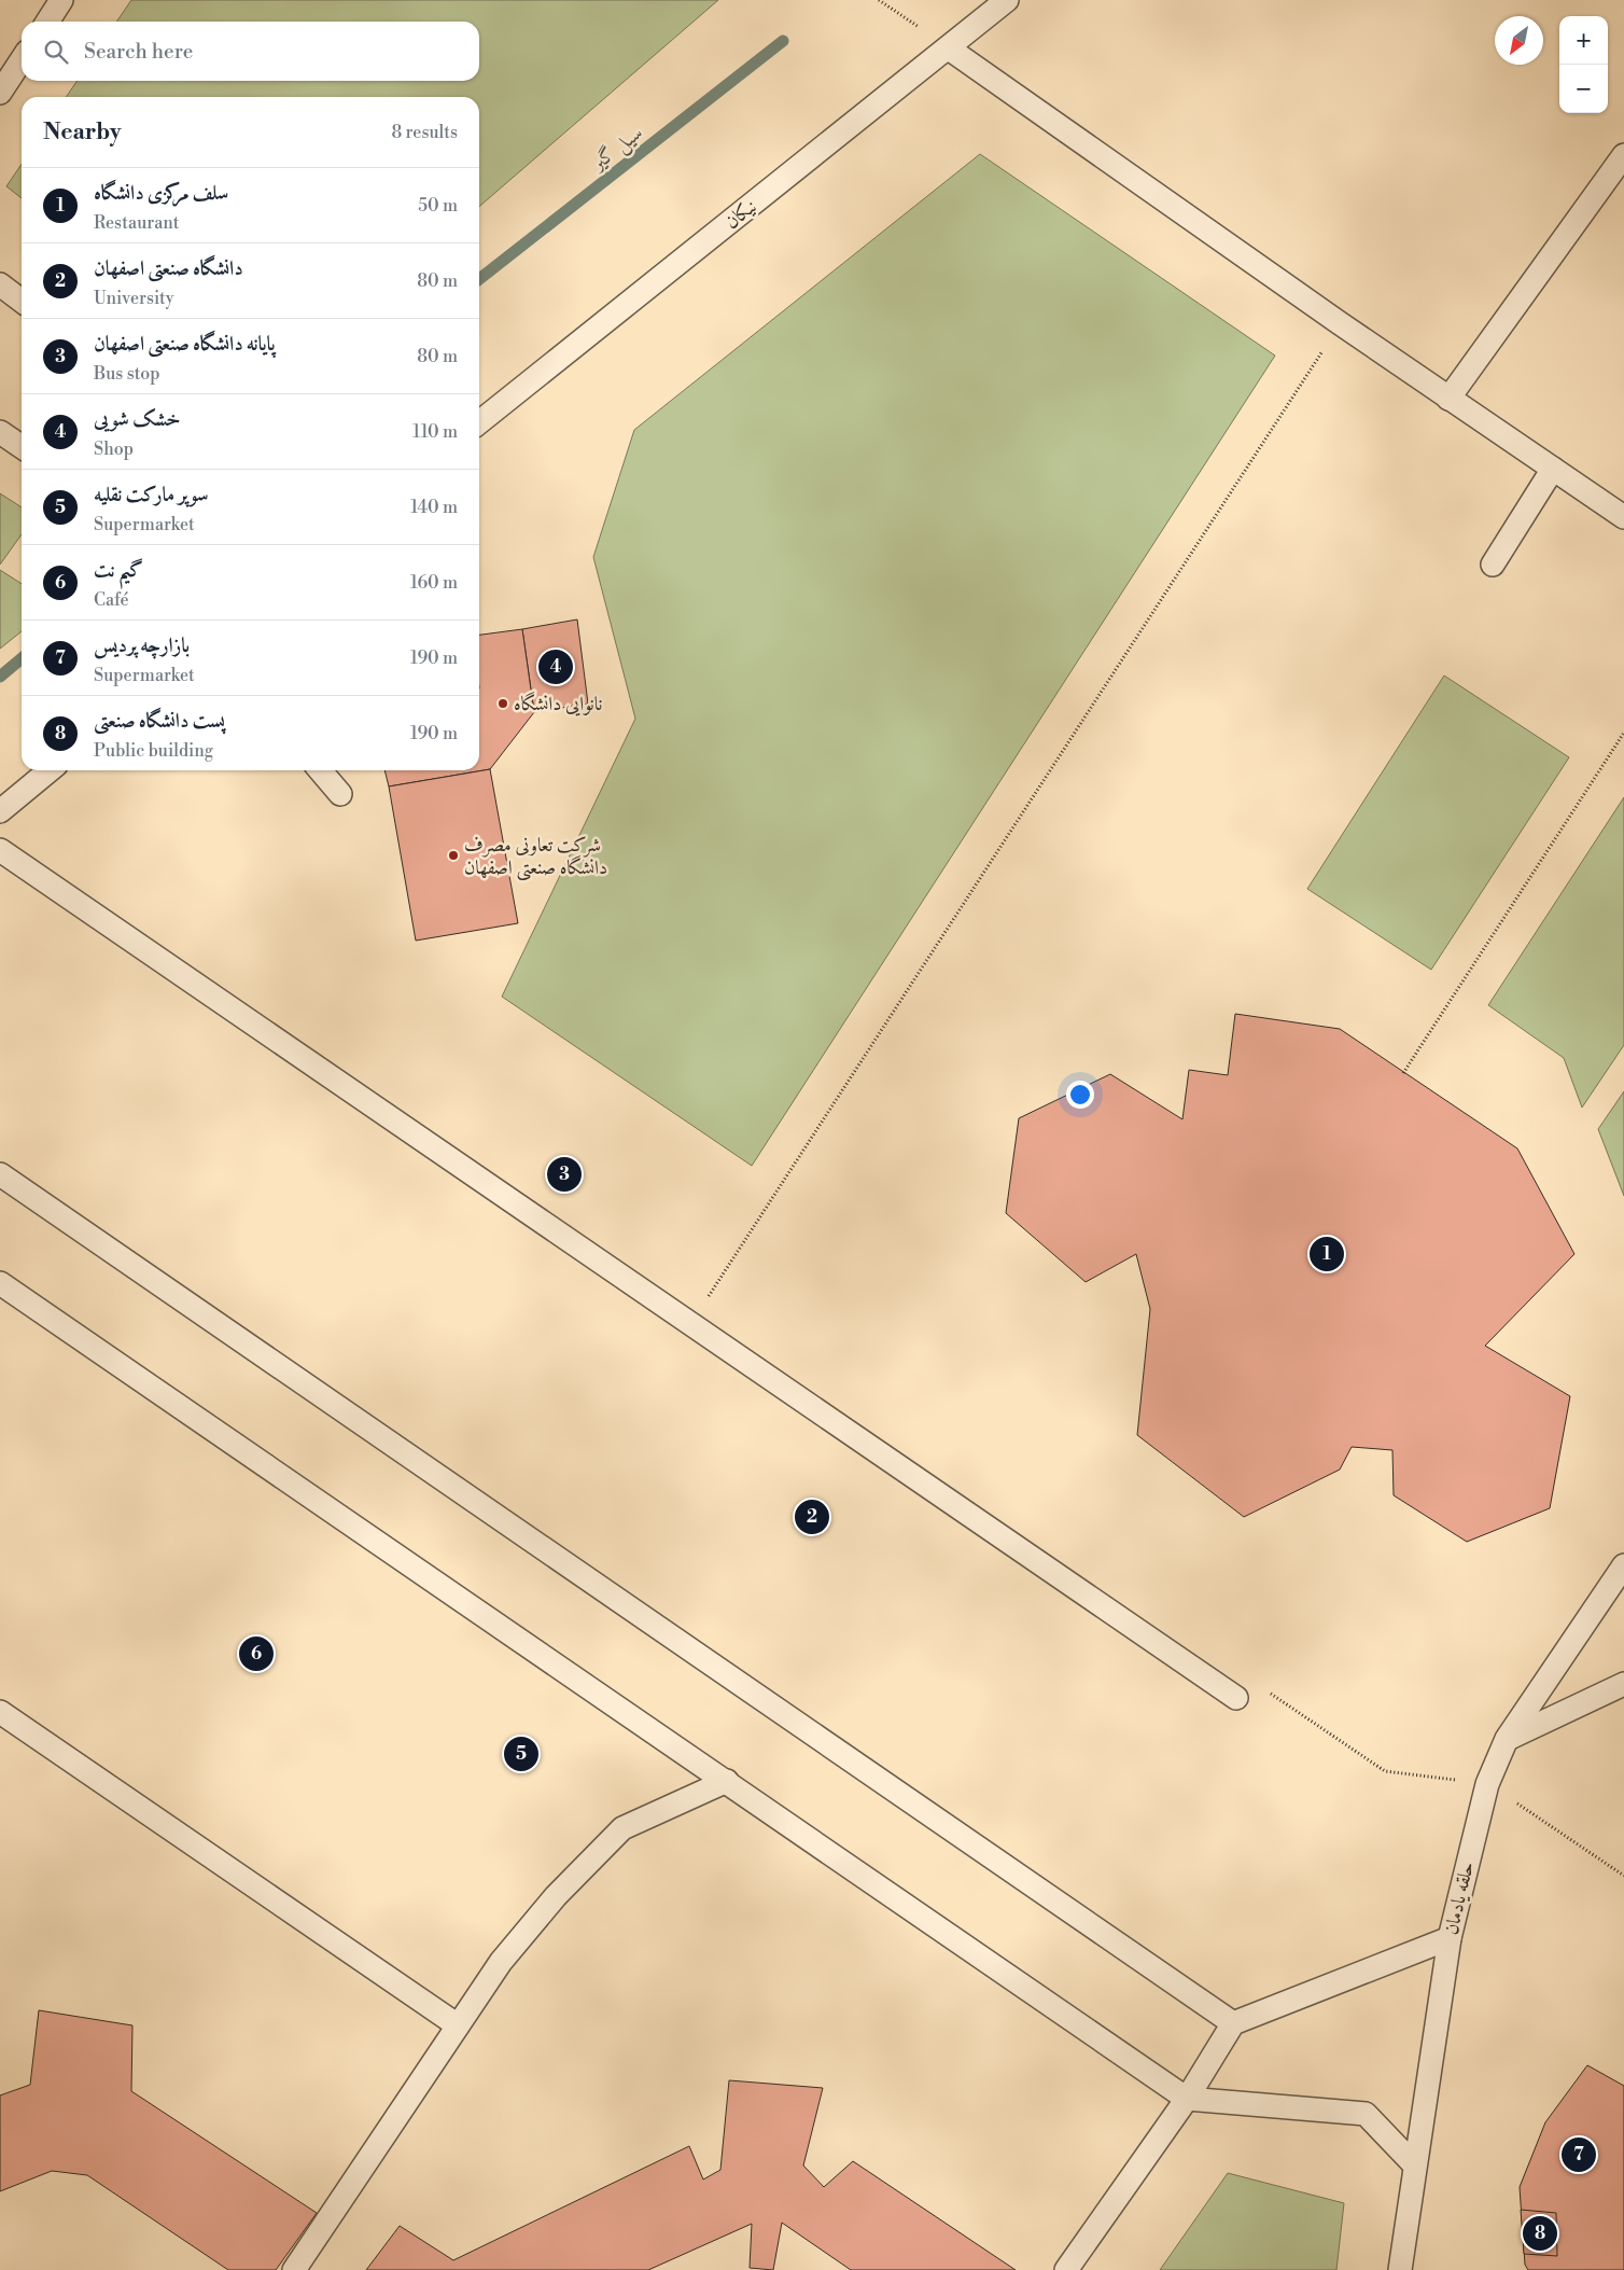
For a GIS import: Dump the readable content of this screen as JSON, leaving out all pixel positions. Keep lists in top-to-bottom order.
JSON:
{
  "streets": {
    "lane": ["نیکان", "حلقه یادمان"]
  },
  "water": ["سیل گیر"],
  "places": ["نانوایی دانشگاه", "شرکت تعاونی مصرف دانشگاه صنعتی اصفهان"],
  "north": "bottom left",
  "page": {
    "map_buttons": ["+", "−"],
    "search": "Search here",
    "heading": ["Nearby", "8 results"],
    "list": [
      {
        "mark": "1",
        "name": "سلف مرکزی دانشگاه",
        "note": "Restaurant",
        "value": "50 m"
      },
      {
        "mark": "2",
        "name": "دانشگاه صنعتی اصفهان",
        "note": "University",
        "value": "80 m"
      },
      {
        "mark": "3",
        "name": "پایانه دانشگاه صنعتی اصفهان",
        "note": "Bus stop",
        "value": "80 m"
      },
      {
        "mark": "4",
        "name": "خشک شویی",
        "note": "Shop",
        "value": "110 m"
      },
      {
        "mark": "5",
        "name": "سوپر مارکت نقلیه",
        "note": "Supermarket",
        "value": "140 m"
      },
      {
        "mark": "6",
        "name": "گیم نت",
        "note": "Café",
        "value": "160 m"
      },
      {
        "mark": "7",
        "name": "بازارچه پردیس",
        "note": "Supermarket",
        "value": "190 m"
      },
      {
        "mark": "8",
        "name": "پست دانشگاه صنعتی",
        "note": "Public building",
        "value": "190 m"
      }
    ],
    "pins": [
      "4",
      "3",
      "1",
      "2",
      "6",
      "5",
      "7",
      "8"
    ]
  }
}
